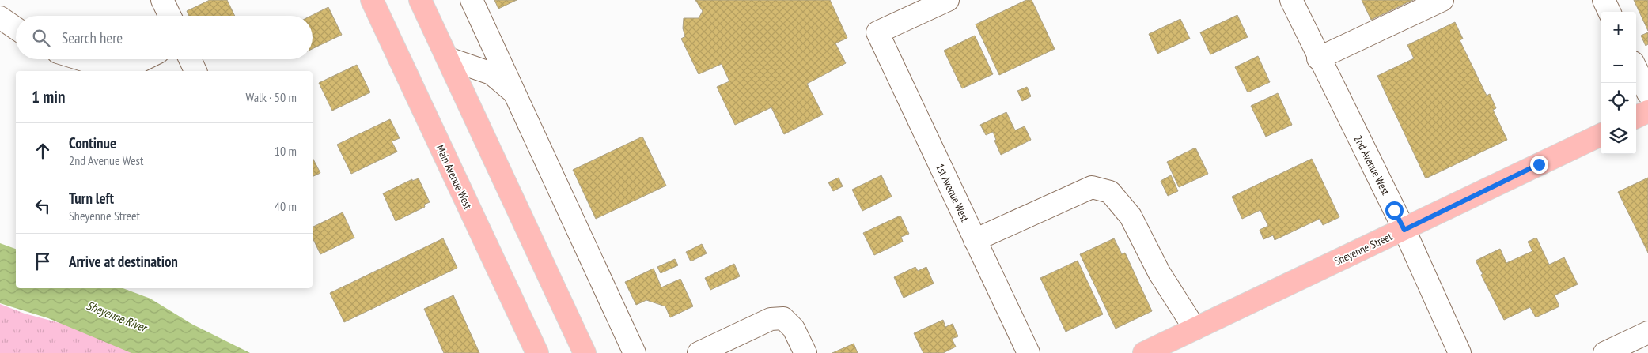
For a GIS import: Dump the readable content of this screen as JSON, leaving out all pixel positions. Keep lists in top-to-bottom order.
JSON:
{
  "streets": {
    "main road": ["Main Avenue West", "Sheyenne Street"],
    "street": ["2nd Avenue West", "1st Avenue West"]
  },
  "crossings": [
    ["2nd Avenue West", "Sheyenne Street"]
  ],
  "water": ["Sheyenne River"],
  "page": {
    "map_buttons": ["+", "−"],
    "search": "Search here",
    "heading": ["1 min", "Walk · 50 m"],
    "list": [
      ["Continue", "2nd Avenue West", "10 m"],
      ["Turn left", "Sheyenne Street", "40 m"],
      "Arrive at destination"
    ]
  }
}
